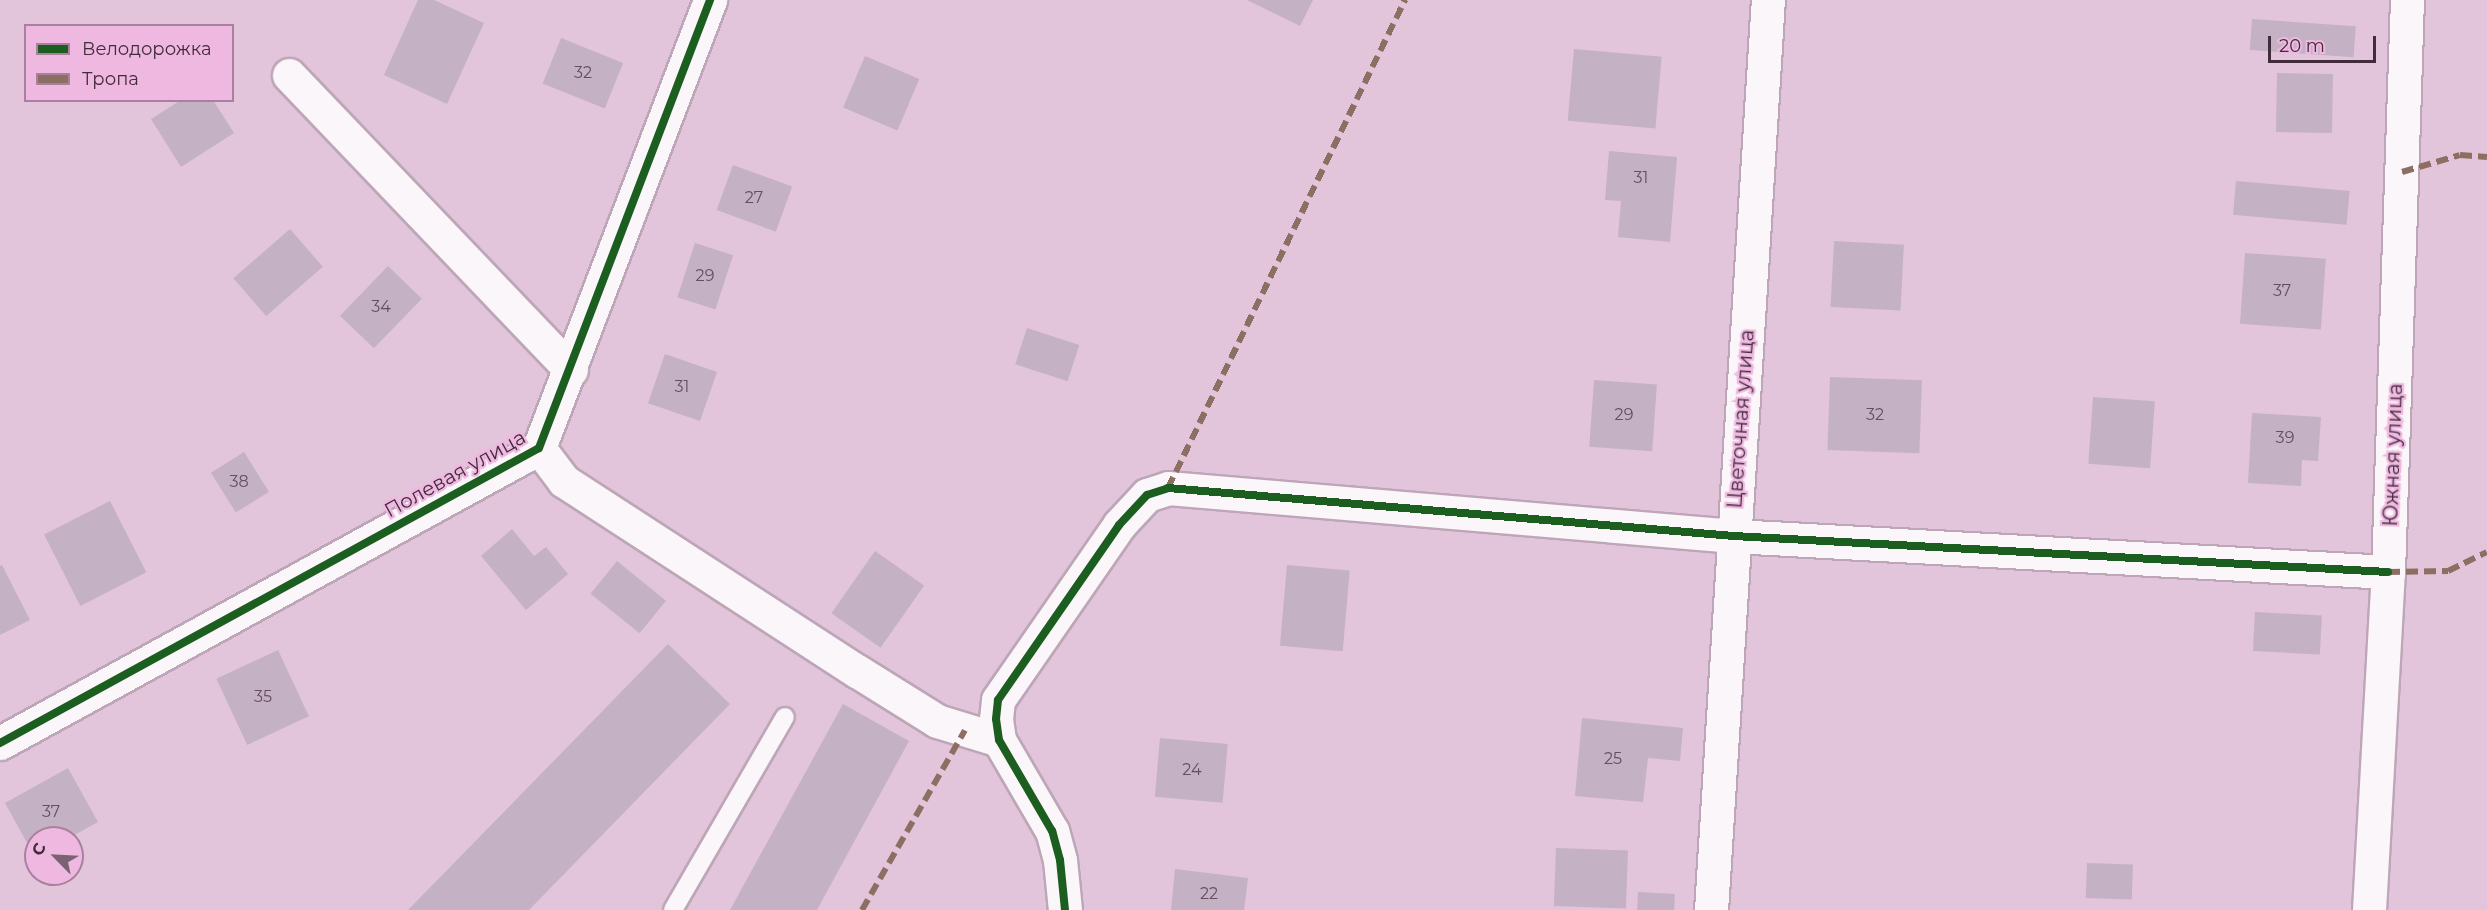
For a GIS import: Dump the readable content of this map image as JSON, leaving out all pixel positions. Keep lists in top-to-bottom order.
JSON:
{
  "streets": {
    "street": ["Цветочная улица", "Южная улица", "Полевая улица"]
  },
  "house_numbers": [
    "32",
    "31",
    "27",
    "29",
    "37",
    "34",
    "31",
    "29",
    "32",
    "39",
    "38",
    "35",
    "25",
    "24",
    "37",
    "22"
  ],
  "legend": ["Велодорожка", "Тропа"],
  "scale_bar": "20 m",
  "north": "top left"
}
